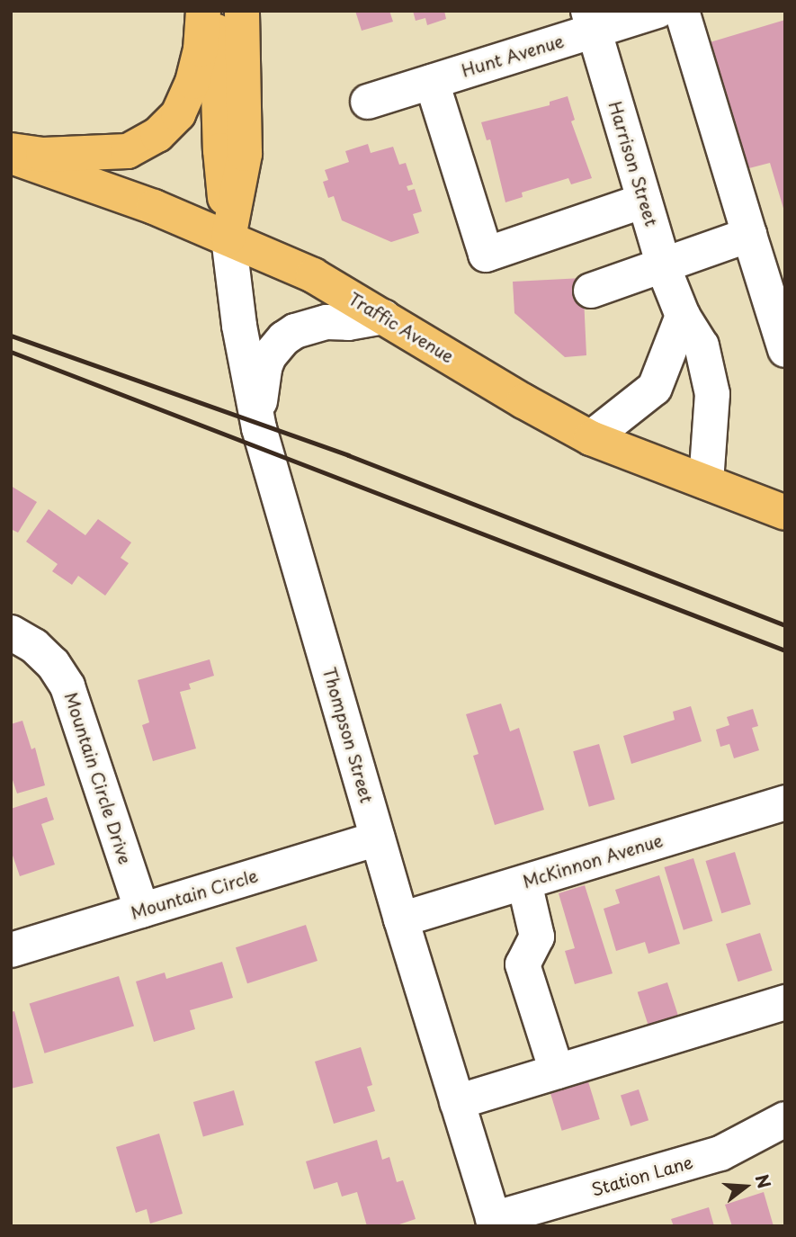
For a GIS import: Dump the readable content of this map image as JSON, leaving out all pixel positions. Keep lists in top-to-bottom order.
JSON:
{
  "streets": {
    "main road": ["Traffic Avenue"],
    "street": [
      "Hunt Avenue",
      "Harrison Street",
      "Thompson Street",
      "Mountain Circle Drive",
      "McKinnon Avenue",
      "Mountain Circle",
      "Station Lane"
    ]
  },
  "crossings": [
    ["Hunt Avenue", "Harrison Street"],
    ["Harrison Street", "Traffic Avenue"],
    ["Traffic Avenue", "Thompson Street"],
    ["Thompson Street", "McKinnon Avenue"],
    ["Thompson Street", "Mountain Circle"],
    ["Thompson Street", "Station Lane"],
    ["Mountain Circle Drive", "Mountain Circle"]
  ],
  "north": "right"
}
